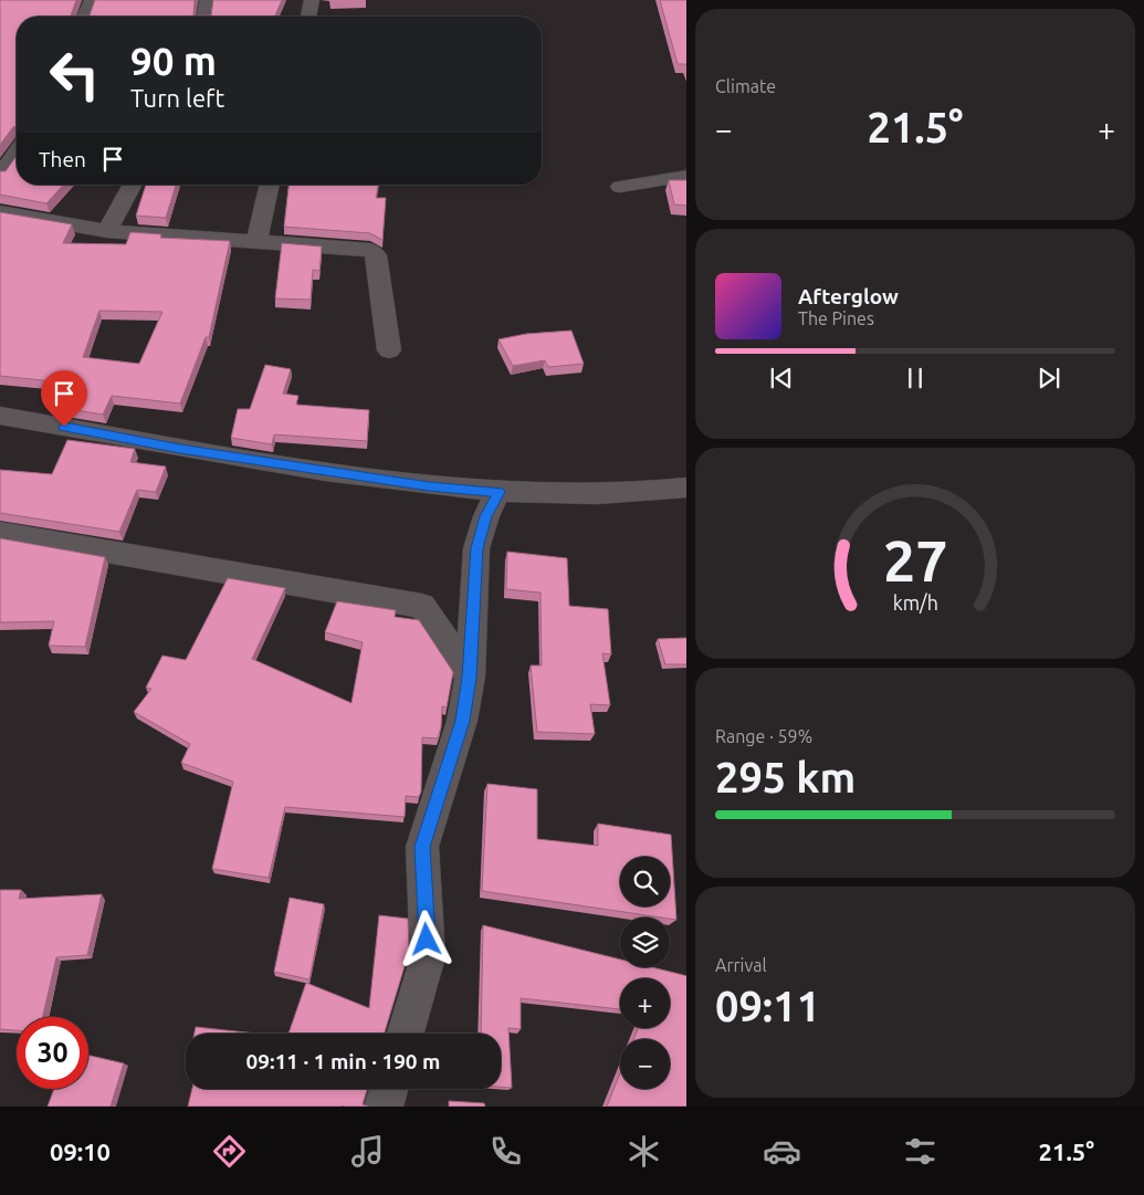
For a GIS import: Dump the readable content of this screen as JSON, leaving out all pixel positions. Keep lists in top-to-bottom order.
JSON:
{
  "page": {
    "tile": [
      "Climate",
      ["Range · 59%", "295 km"],
      ["Arrival", "09:11"]
    ],
    "turn": ["90 m", "Turn left"],
    "heat": ["−", "21.5°", "+"],
    "then": "Then",
    "song": ["Afterglow", "The Pines"],
    "map_buttons": ["+", "−"],
    "limit": "30",
    "trip": "09:11 · 1 min · 190 m",
    "tabs": ["09:10", "21.5°"],
    "gauge": ["27", "km/h"]
  }
}
